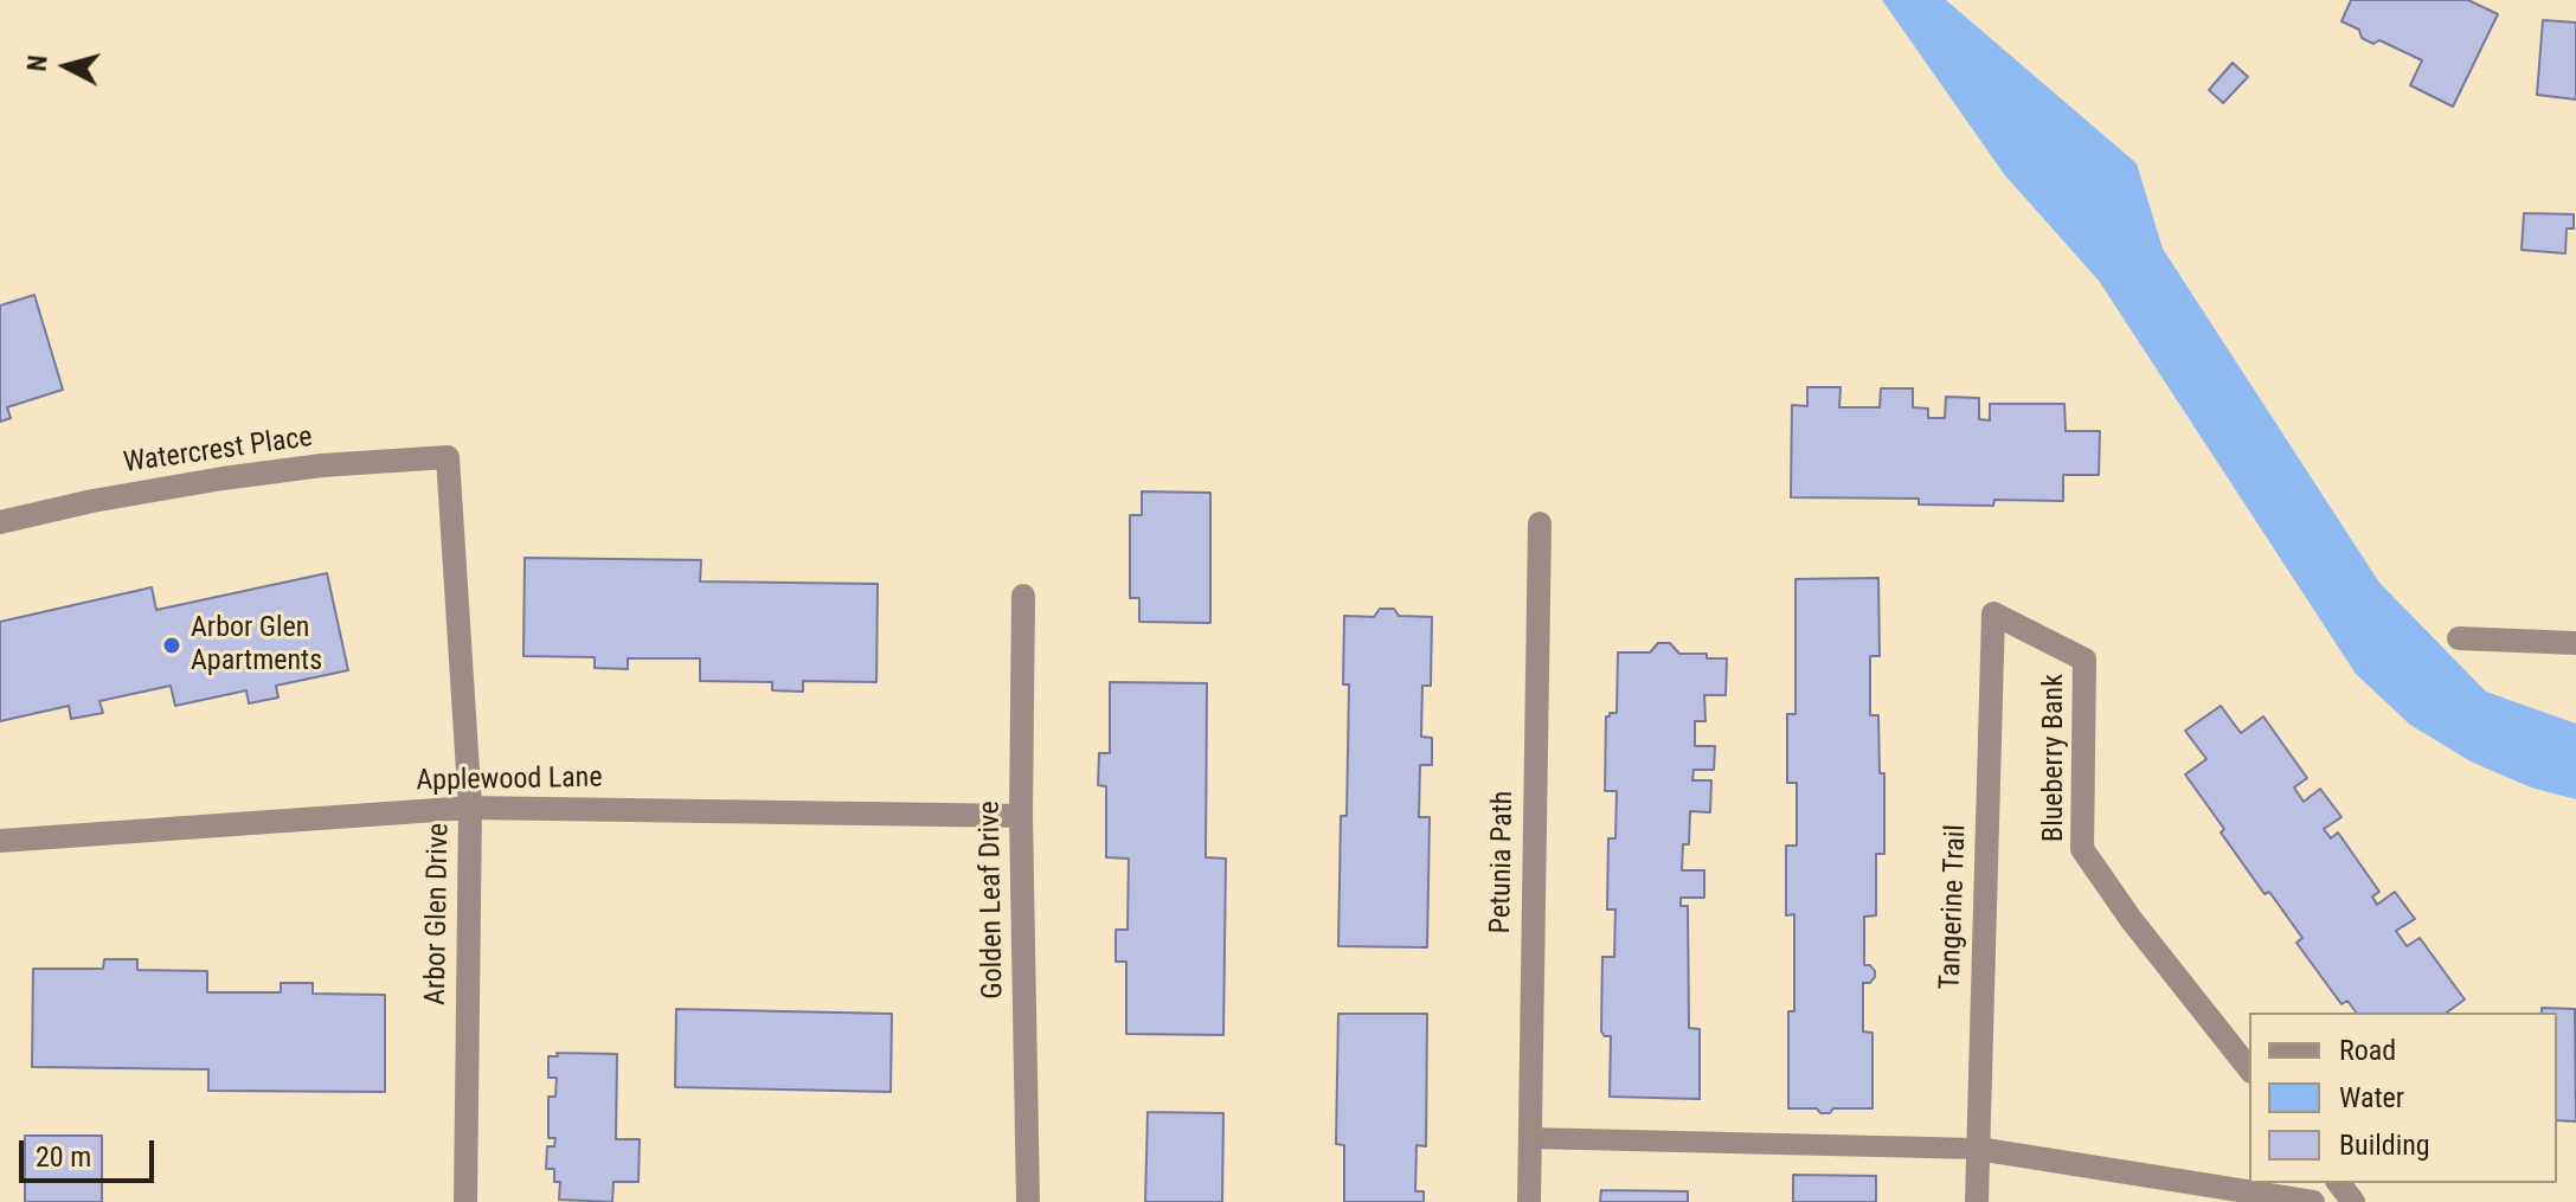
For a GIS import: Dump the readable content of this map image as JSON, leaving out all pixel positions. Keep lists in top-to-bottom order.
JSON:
{
  "streets": {
    "street": [
      "Watercrest Place",
      "Blueberry Bank",
      "Applewood Lane",
      "Petunia Path",
      "Golden Leaf Drive",
      "Tangerine Trail",
      "Arbor Glen Drive"
    ]
  },
  "crossings": [
    ["Watercrest Place", "Arbor Glen Drive"],
    ["Blueberry Bank", "Tangerine Trail"],
    ["Applewood Lane", "Golden Leaf Drive"],
    ["Applewood Lane", "Arbor Glen Drive"]
  ],
  "places": ["Arbor Glen Apartments"],
  "legend": ["Road", "Water", "Building"],
  "scale_bar": "20 m",
  "north": "left"
}
